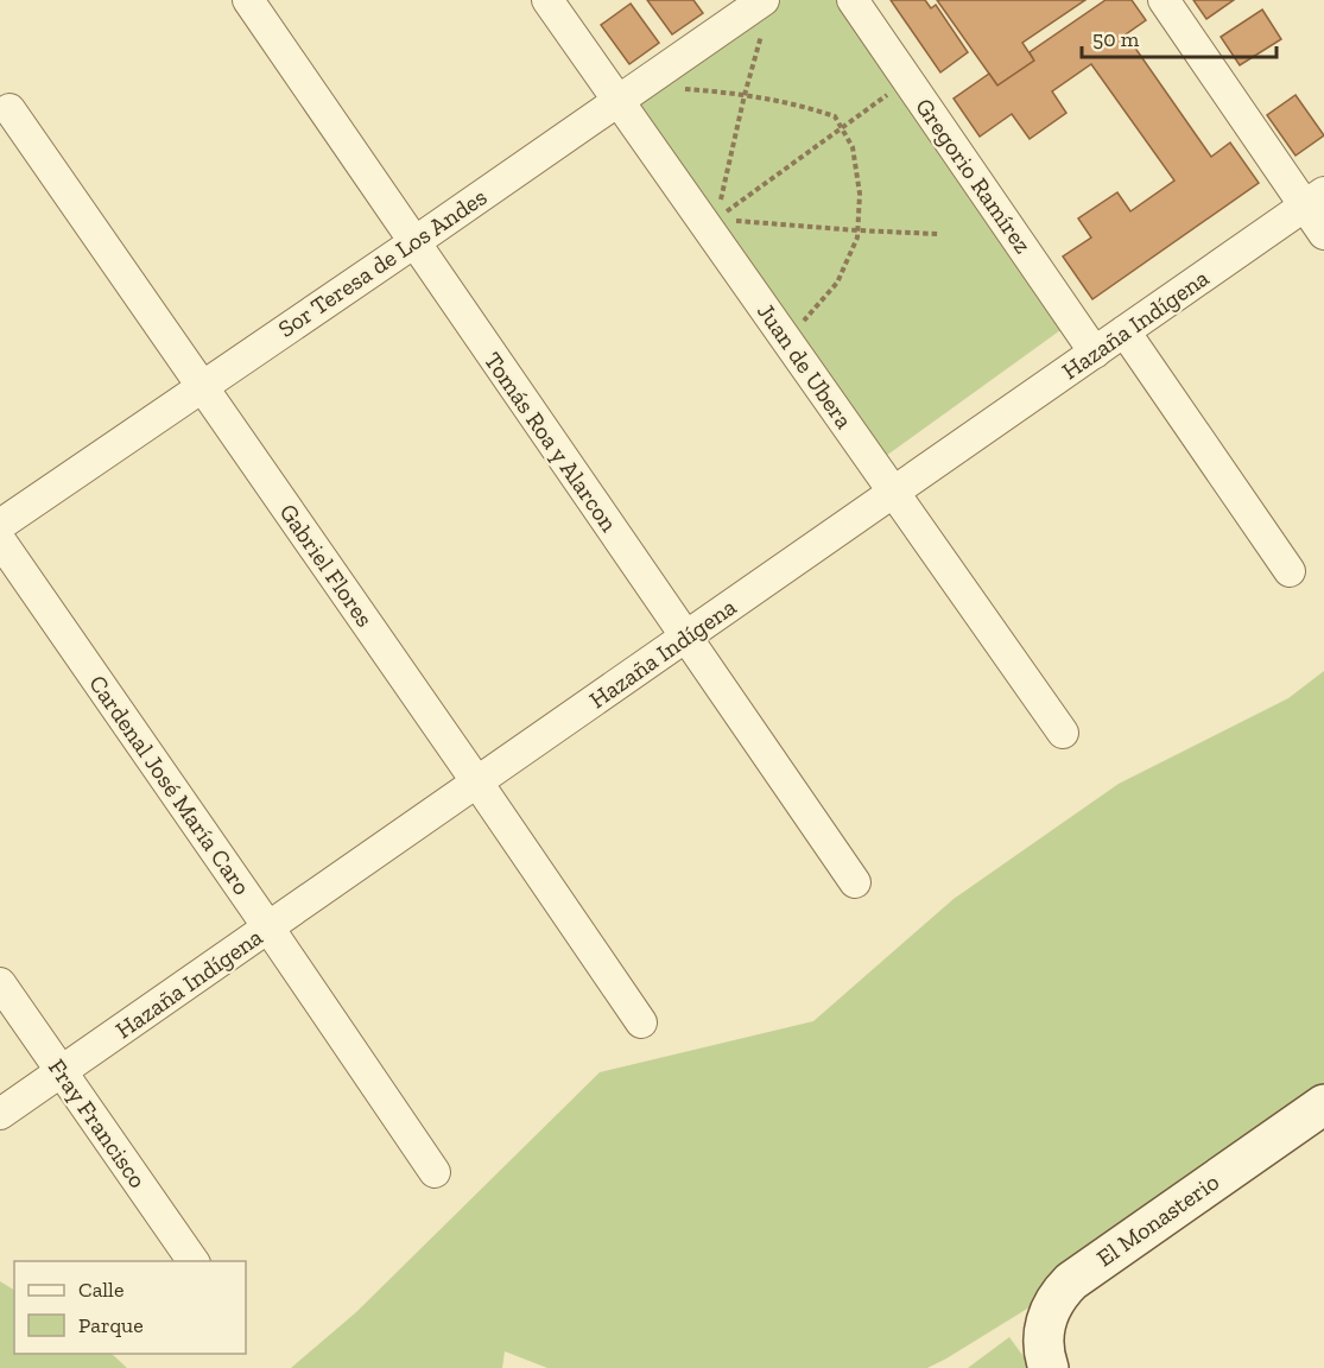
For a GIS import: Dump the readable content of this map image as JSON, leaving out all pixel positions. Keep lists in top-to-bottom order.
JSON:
{
  "streets": {
    "street": [
      "Gregorio Ramírez",
      "Sor Teresa de Los Andes",
      "Hazaña Indígena",
      "Juan de Ubera",
      "Tomás Roa y Alarcon",
      "Gabriel Flores",
      "Cardenal José María Caro",
      "Fray Francisco",
      "El Monasterio"
    ]
  },
  "crossings": [
    ["Gregorio Ramírez", "Hazaña Indígena"],
    ["Sor Teresa de Los Andes", "Juan de Ubera"],
    ["Sor Teresa de Los Andes", "Tomás Roa y Alarcon"],
    ["Sor Teresa de Los Andes", "Gabriel Flores"],
    ["Hazaña Indígena", "Juan de Ubera"],
    ["Hazaña Indígena", "Tomás Roa y Alarcon"],
    ["Hazaña Indígena", "Gabriel Flores"],
    ["Hazaña Indígena", "Cardenal José María Caro"],
    ["Hazaña Indígena", "Fray Francisco"]
  ],
  "legend": ["Calle", "Parque"],
  "scale_bar": "50 m"
}
